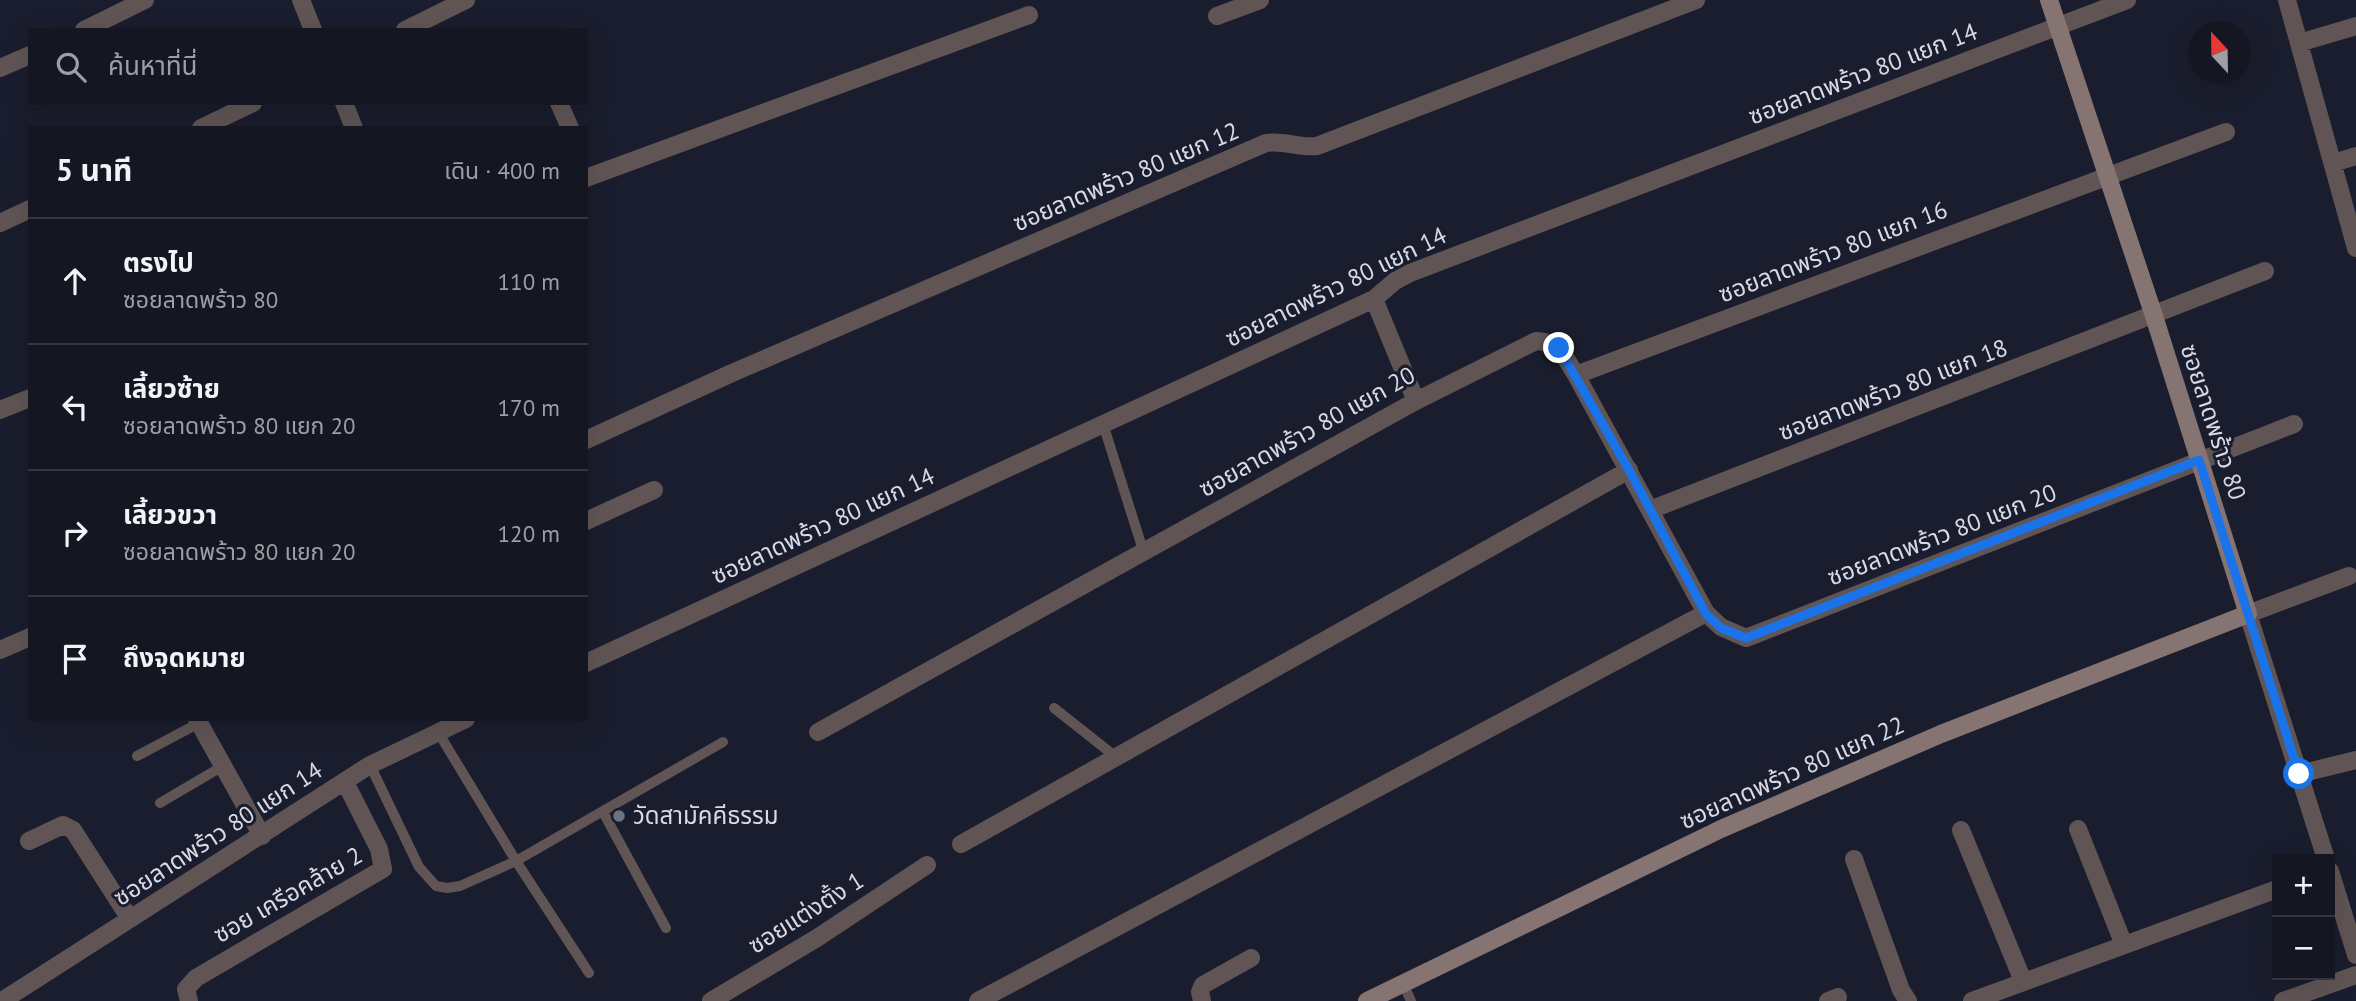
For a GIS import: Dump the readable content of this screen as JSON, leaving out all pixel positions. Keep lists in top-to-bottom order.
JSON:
{
  "streets": {
    "street": [
      "ซอยลาดพร้าว 80 แยก 14",
      "ซอยลาดพร้าว 80 แยก 12",
      "ซอยลาดพร้าว 80 แยก 16",
      "ซอยลาดพร้าว 80 แยก 18",
      "ซอยลาดพร้าว 80",
      "ซอยลาดพร้าว 80 แยก 20",
      "ซอยลาดพร้าว 80 แยก 22",
      "ซอย เครือคล้าย 2",
      "ซอยแต่งตั้ง 1"
    ]
  },
  "crossings": [
    ["ซอยลาดพร้าว 80 แยก 14", "ซอยลาดพร้าว 80"],
    ["ซอยลาดพร้าว 80 แยก 14", "ซอย เครือคล้าย 2"],
    ["ซอยลาดพร้าว 80 แยก 16", "ซอยลาดพร้าว 80"],
    ["ซอยลาดพร้าว 80 แยก 16", "ซอยลาดพร้าว 80 แยก 20"],
    ["ซอยลาดพร้าว 80 แยก 18", "ซอยลาดพร้าว 80"],
    ["ซอยลาดพร้าว 80 แยก 18", "ซอยลาดพร้าว 80 แยก 20"],
    ["ซอยลาดพร้าว 80", "ซอยลาดพร้าว 80 แยก 20"],
    ["ซอยลาดพร้าว 80", "ซอยลาดพร้าว 80 แยก 22"]
  ],
  "places": ["วัดสามัคคีธรรม"],
  "north": "top",
  "page": {
    "search": "ค้นหาที่นี่",
    "heading": ["5 นาที", "เดิน · 400 m"],
    "list": [
      ["ตรงไป", "ซอยลาดพร้าว 80", "110 m"],
      ["เลี้ยวซ้าย", "ซอยลาดพร้าว 80 แยก 20", "170 m"],
      ["เลี้ยวขวา", "ซอยลาดพร้าว 80 แยก 20", "120 m"],
      "ถึงจุดหมาย"
    ],
    "map_buttons": ["+", "−"]
  }
}
